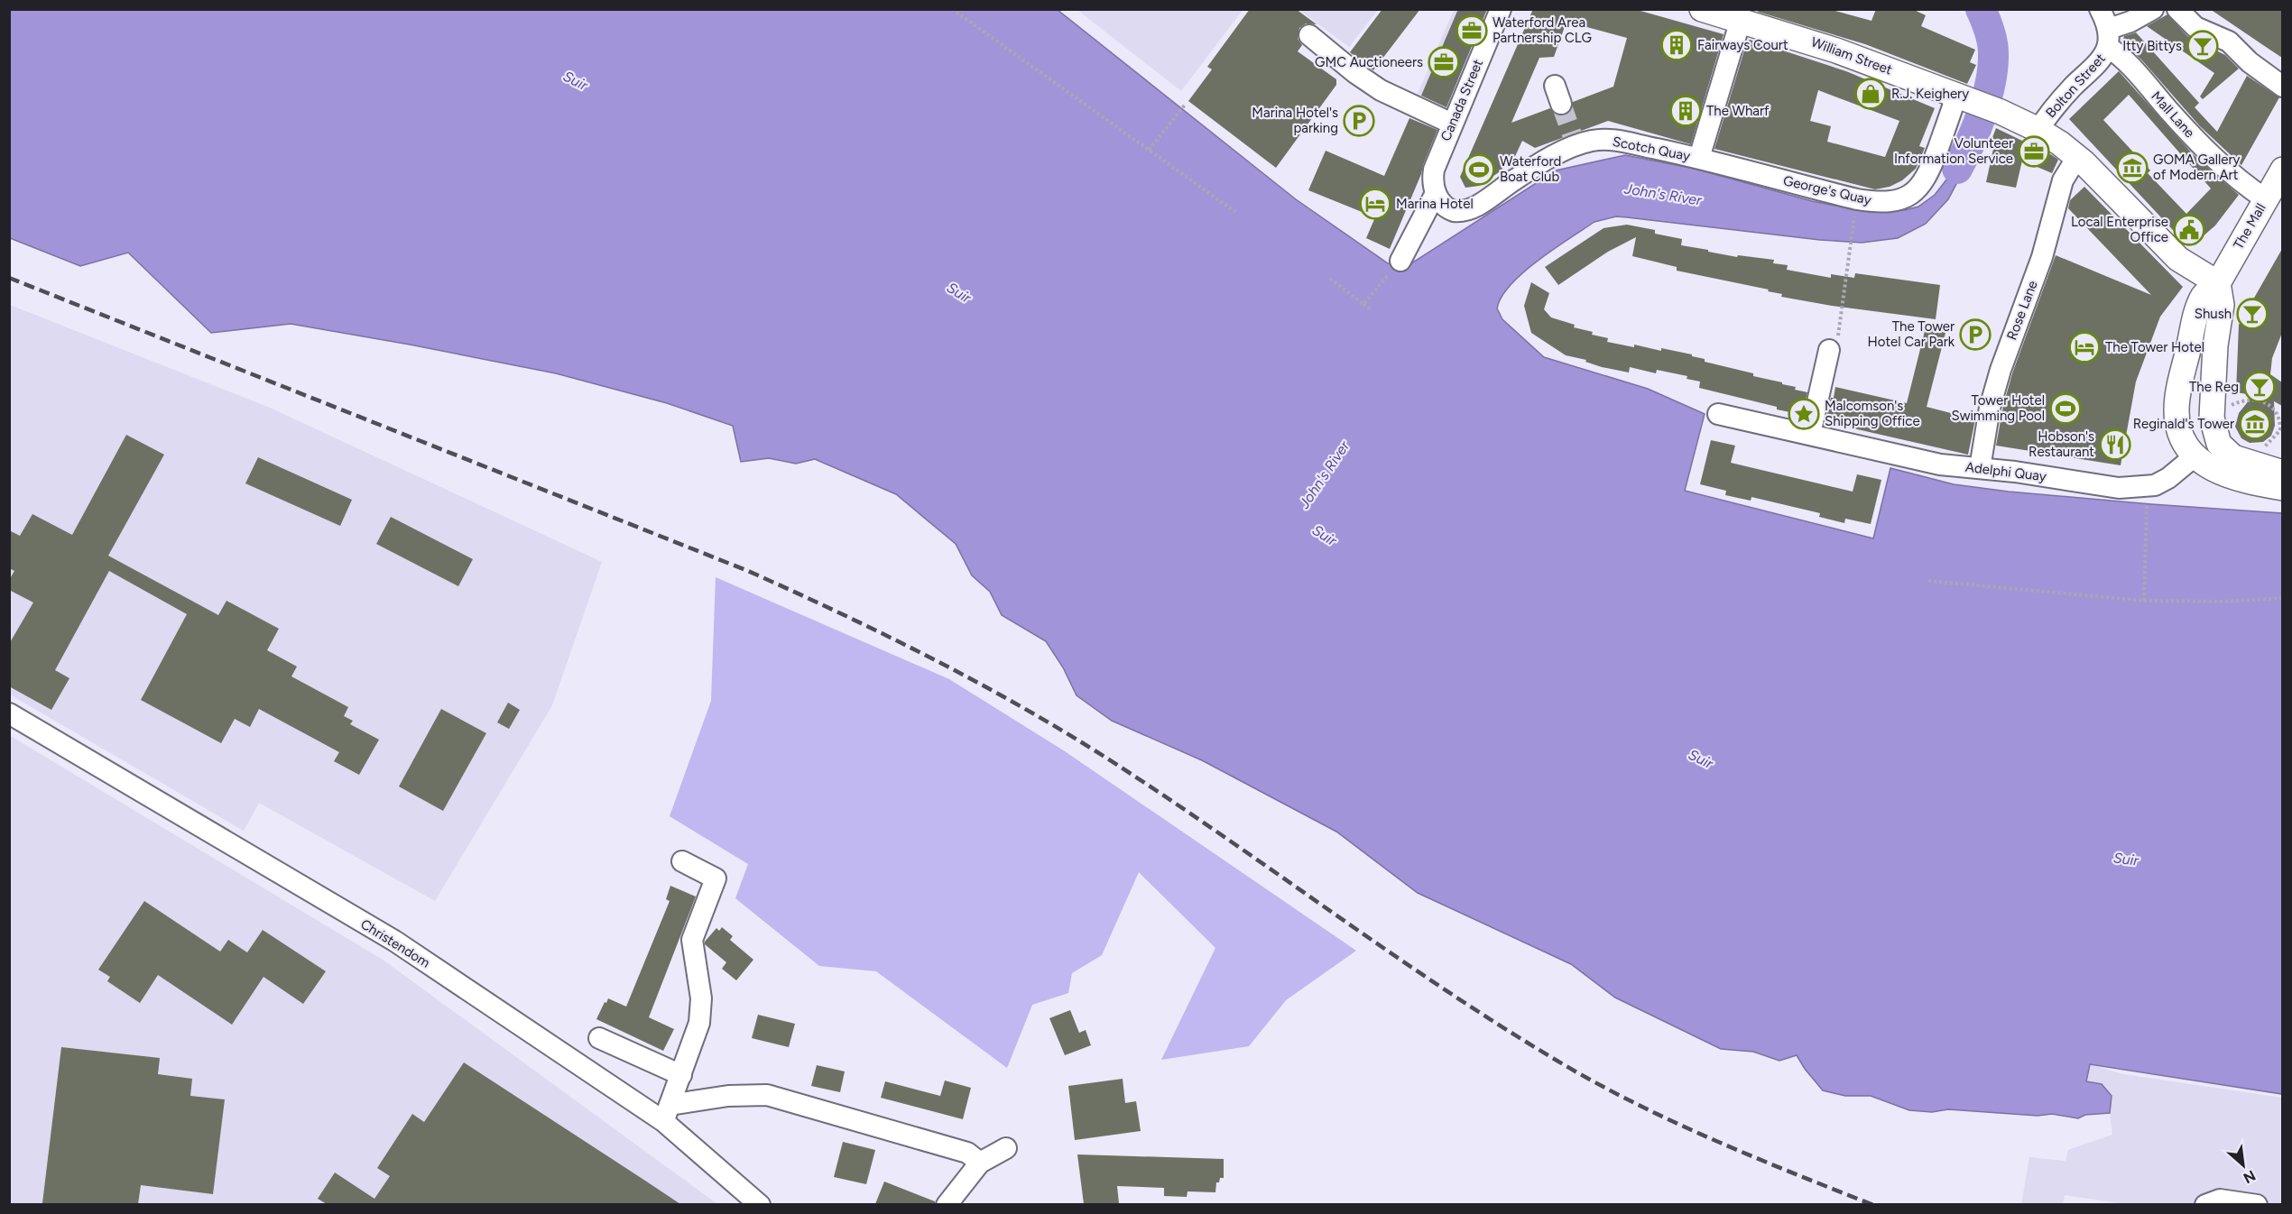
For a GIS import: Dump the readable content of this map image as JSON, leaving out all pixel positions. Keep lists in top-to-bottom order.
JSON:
{
  "streets": {
    "main road": ["William Street", "The Mall"],
    "street": [
      "Bolton Street",
      "Canada Street",
      "Mall Lane",
      "Scotch Quay",
      "George's Quay",
      "Rose Lane",
      "Adelphi Quay",
      "Christendom"
    ]
  },
  "crossings": [
    ["William Street", "Bolton Street"],
    ["William Street", "George's Quay"],
    ["William Street", "The Mall"],
    ["William Street", "Rose Lane"],
    ["Bolton Street", "Mall Lane"],
    ["Canada Street", "Scotch Quay"],
    ["Mall Lane", "The Mall"],
    ["Scotch Quay", "George's Quay"],
    ["The Mall", "Adelphi Quay"],
    ["Rose Lane", "Adelphi Quay"]
  ],
  "water": ["Suir", "John's River"],
  "places": {
    "office": ["Waterford Area Partnership CLG", "GMC Auctioneers", "Volunteer Information Service"],
    "building": ["Fairways Court", "The Wharf"],
    "bar": ["Itty Bittys", "Shush", "The Reg"],
    "shop": ["R.J. Keighery"],
    "parking": ["Marina Hotel's parking", "The Tower Hotel Car Park"],
    "museum": ["GOMA Gallery of Modern Art", "Reginald's Tower"],
    "sports": ["Waterford Boat Club", "Tower Hotel Swimming Pool"],
    "hotel": ["Marina Hotel", "The Tower Hotel"],
    "public building": ["Local Enterprise Office"],
    "place": ["Malcomson's Shipping Office"],
    "restaurant": ["Hobson's Restaurant"]
  },
  "north": "bottom right"
}
